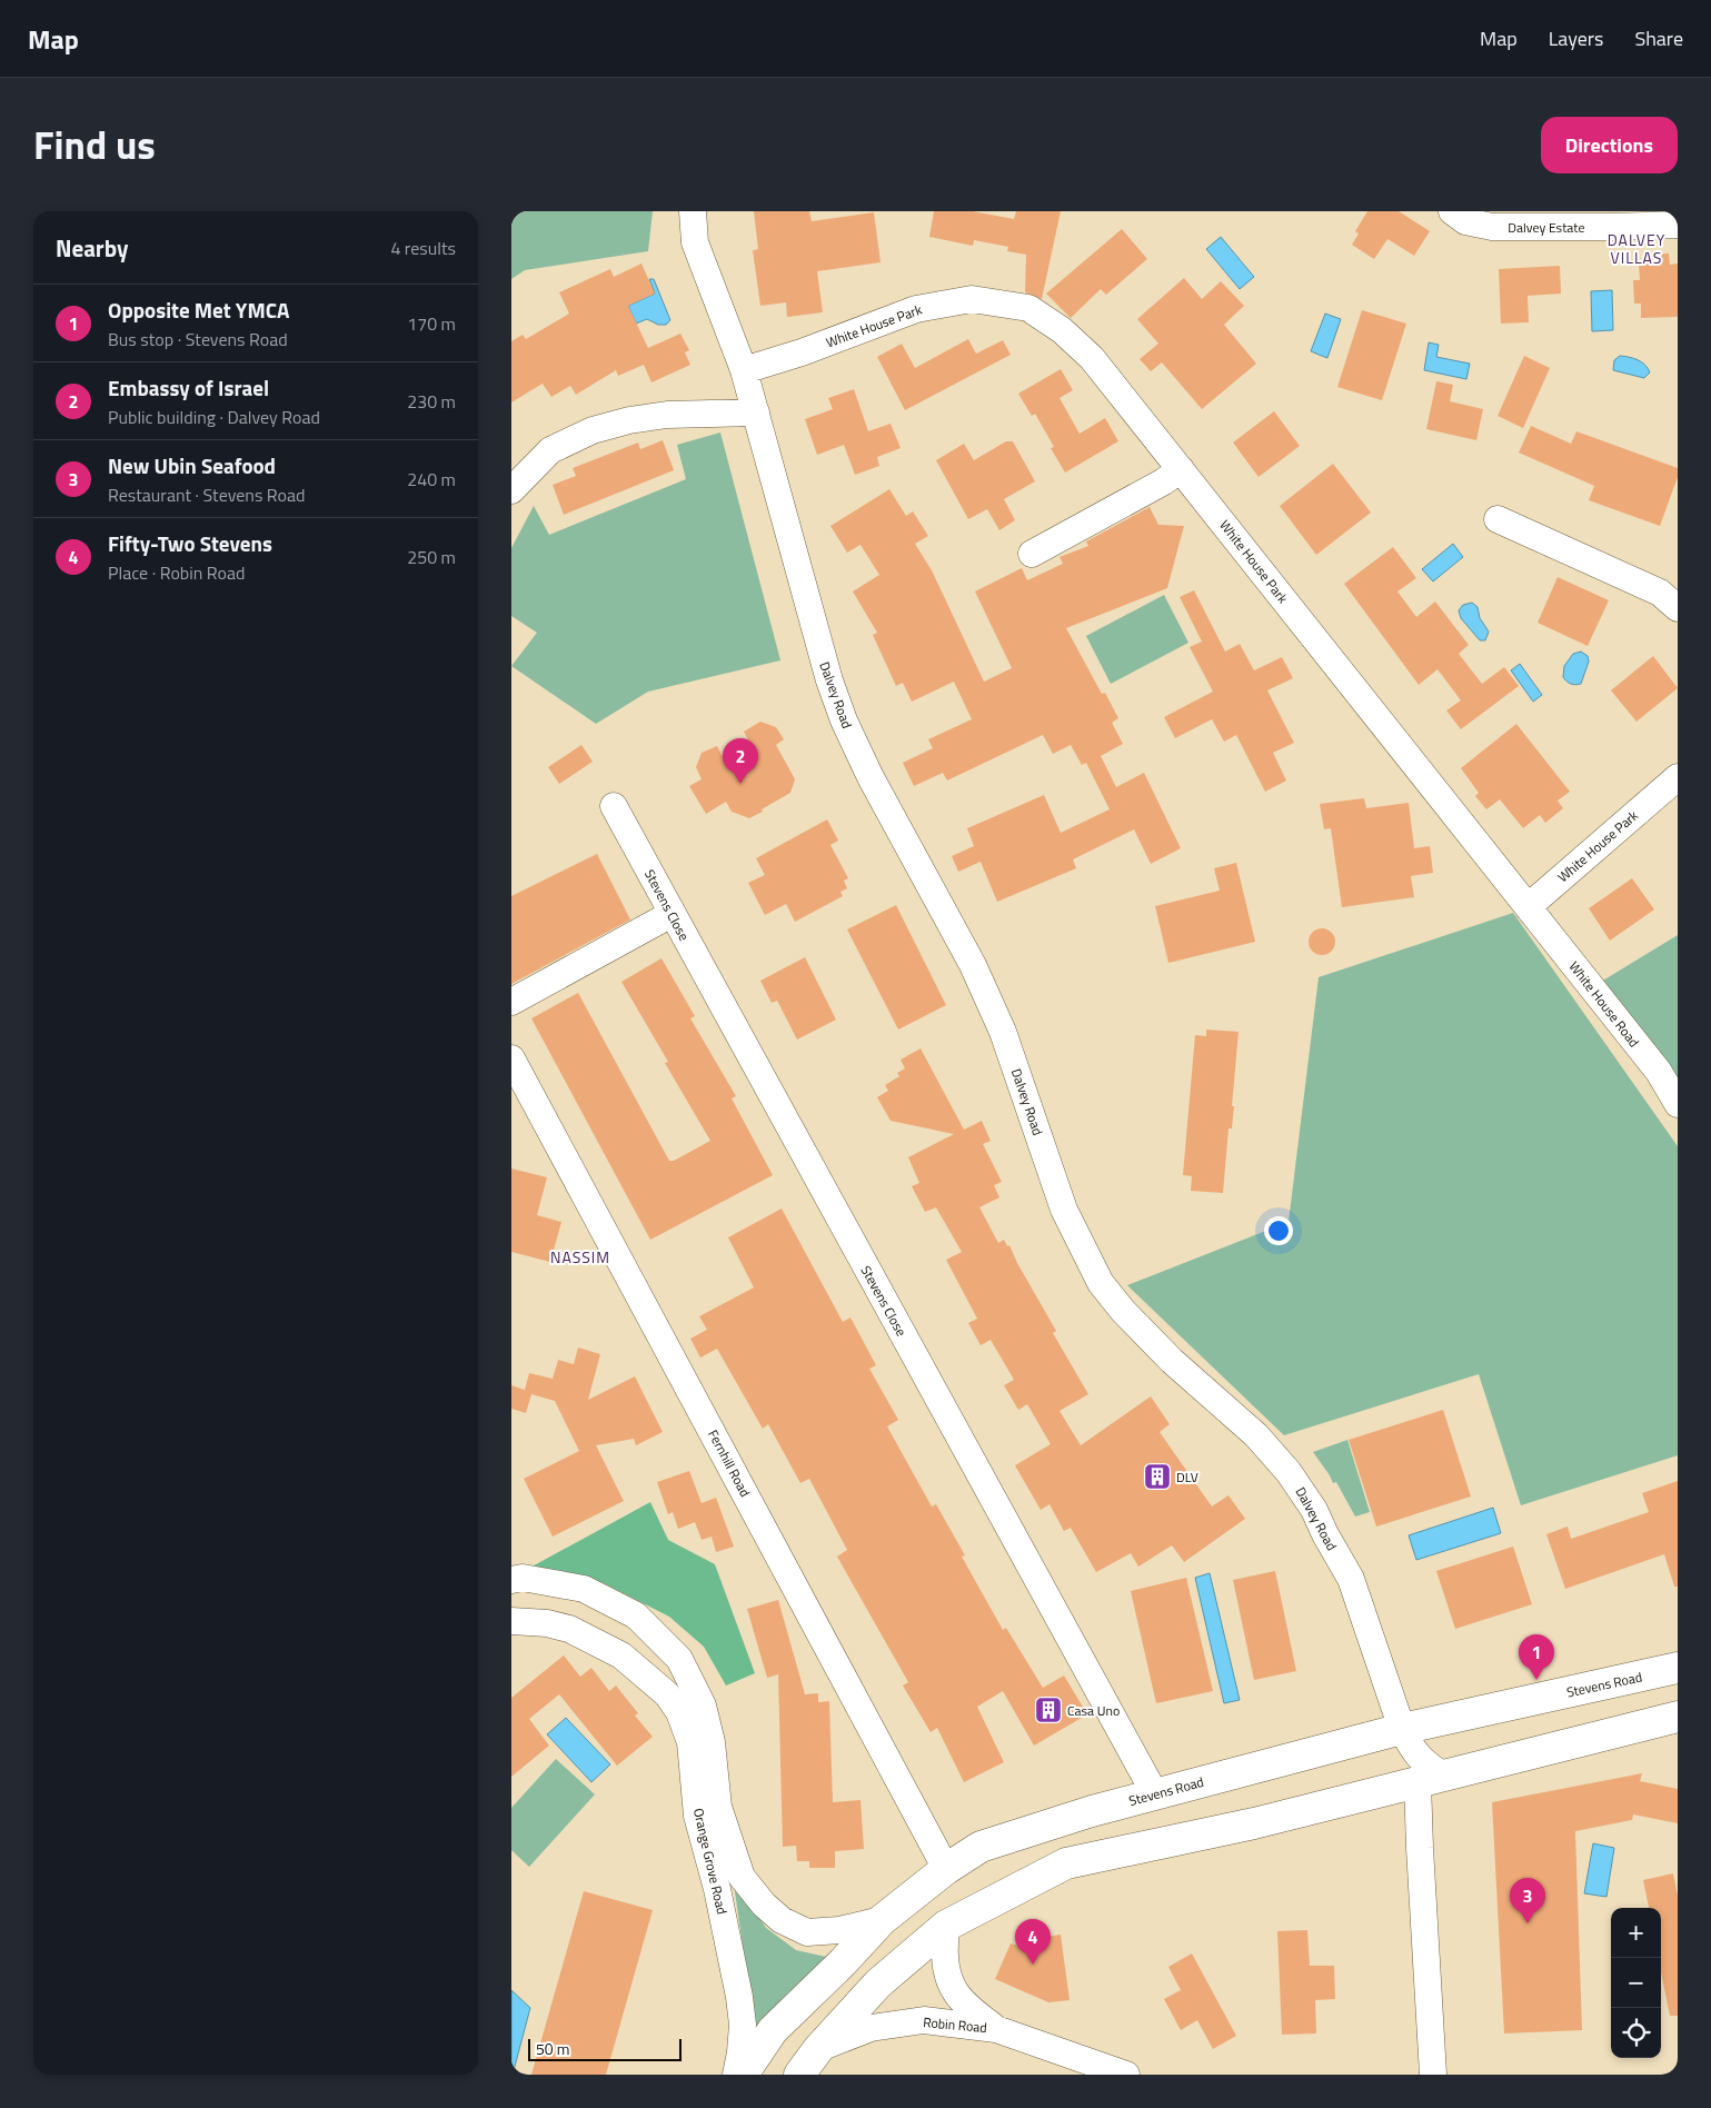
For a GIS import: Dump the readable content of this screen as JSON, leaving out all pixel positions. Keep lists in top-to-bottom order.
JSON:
{
  "streets": {
    "main road": ["Stevens Road"],
    "street": [
      "Dalvey Estate",
      "White House Park",
      "Dalvey Road",
      "Stevens Close",
      "White House Road",
      "Fernhill Road",
      "Orange Grove Road",
      "Robin Road"
    ]
  },
  "crossings": [
    ["White House Park", "Dalvey Road"],
    ["White House Park", "White House Road"],
    ["Dalvey Road", "Stevens Road"],
    ["Stevens Close", "Stevens Road"],
    ["Fernhill Road", "Stevens Road"],
    ["Stevens Road", "Orange Grove Road"]
  ],
  "districts": ["DALVEY VILLAS", "NASSIM"],
  "places": {
    "building": ["DLV", "Casa Uno"]
  },
  "scale_bar": "50 m",
  "page": {
    "header": "Map",
    "nav": ["Map", "Layers", "Share"],
    "title": "Find us",
    "buttons": "Directions",
    "heading": ["Nearby", "4 results"],
    "list": [
      {
        "mark": "1",
        "name": "Opposite Met YMCA",
        "note": "Bus stop · Stevens Road",
        "value": "170 m"
      },
      {
        "mark": "2",
        "name": "Embassy of Israel",
        "note": "Public building · Dalvey Road",
        "value": "230 m"
      },
      {
        "mark": "3",
        "name": "New Ubin Seafood",
        "note": "Restaurant · Stevens Road",
        "value": "240 m"
      },
      {
        "mark": "4",
        "name": "Fifty-Two Stevens",
        "note": "Place · Robin Road",
        "value": "250 m"
      }
    ],
    "pins": [
      "2",
      "1",
      "3",
      "4"
    ],
    "map_buttons": ["+", "−"],
    "scale": "50 m"
  }
}
